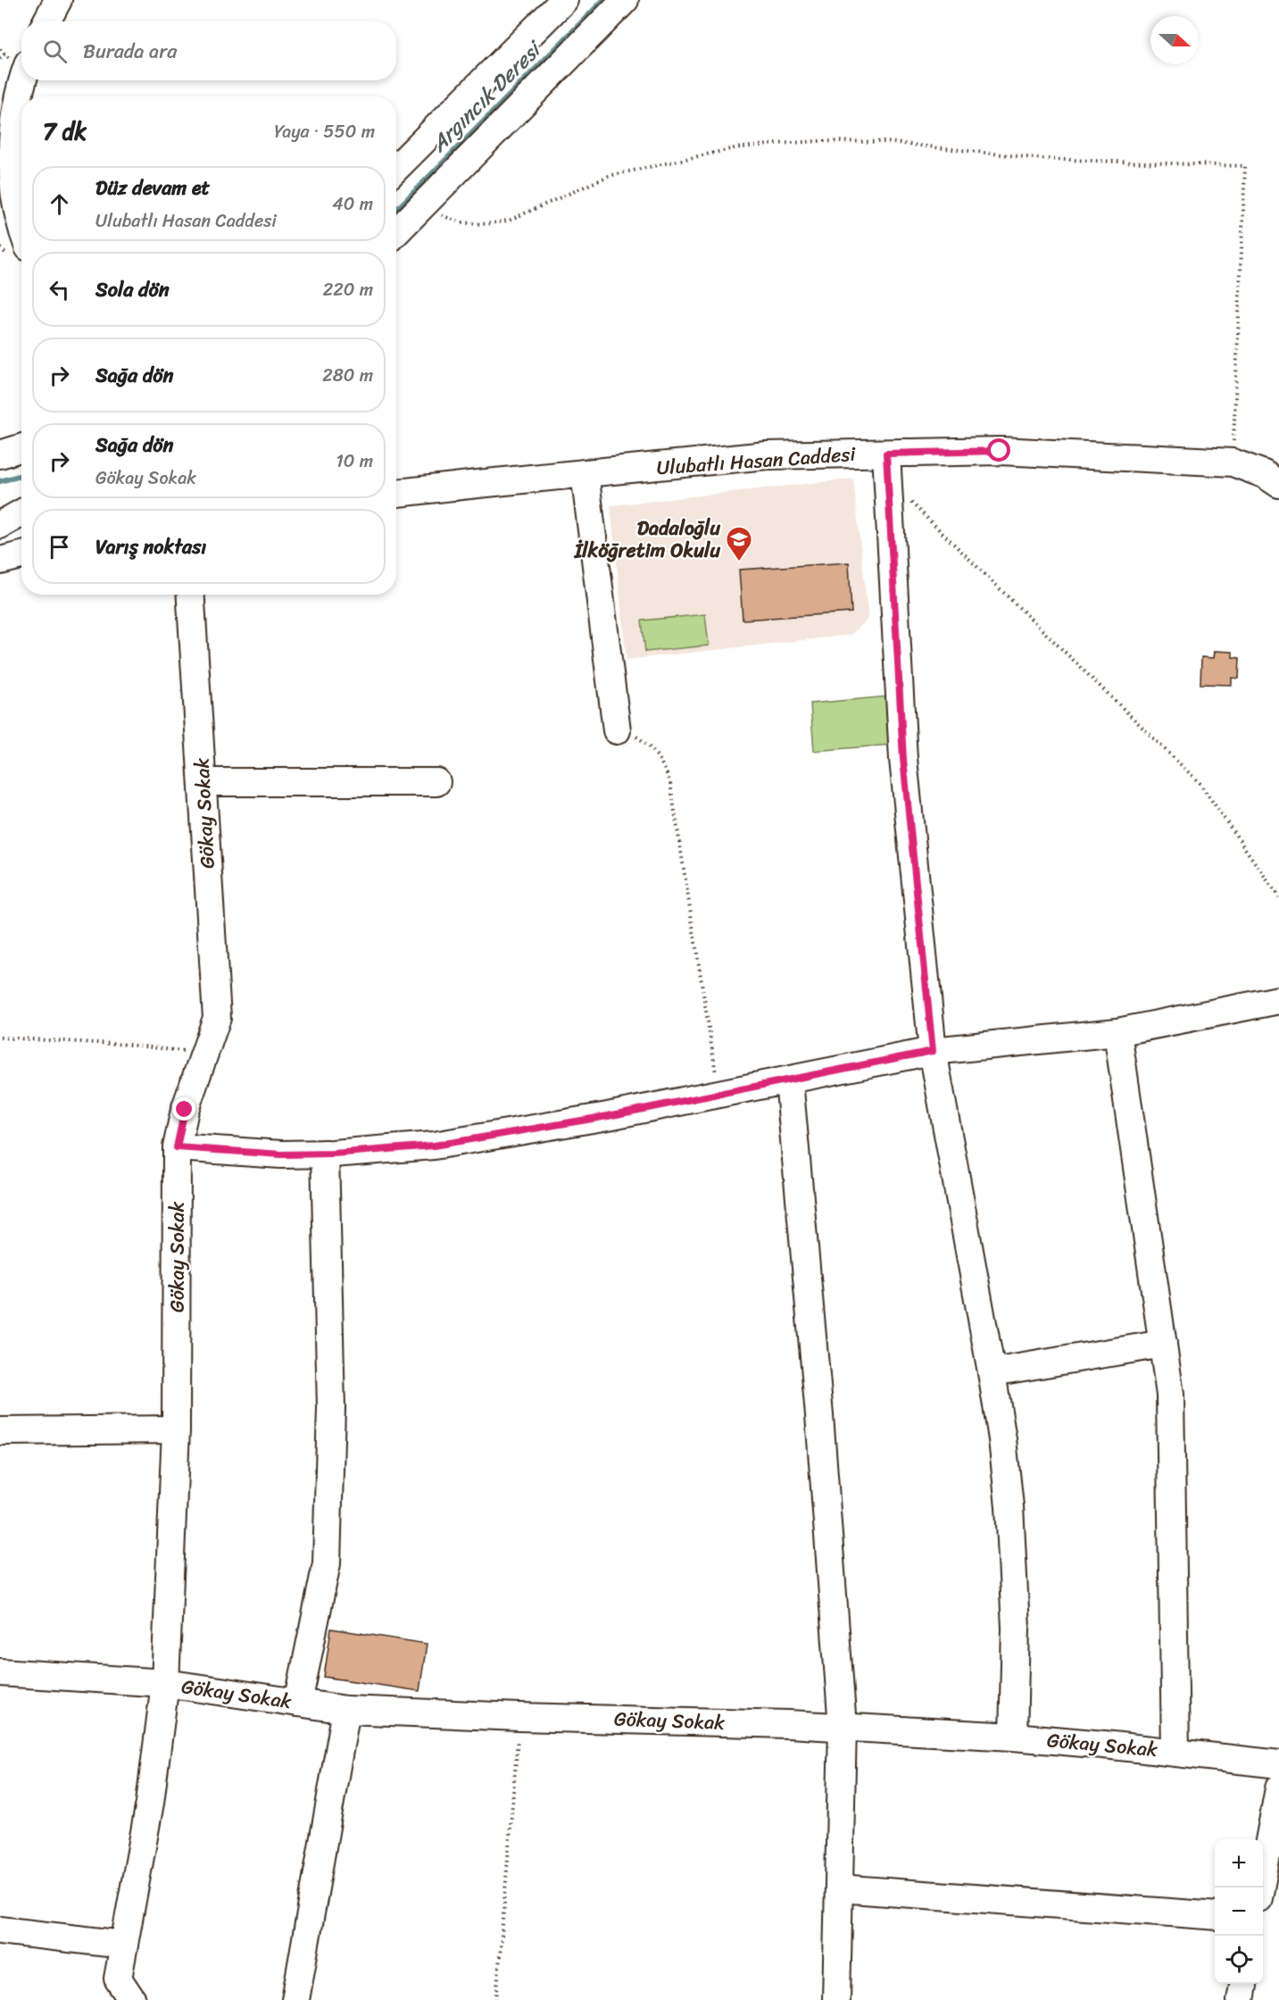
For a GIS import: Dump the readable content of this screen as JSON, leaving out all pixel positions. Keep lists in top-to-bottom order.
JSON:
{
  "streets": {
    "street": ["Ulubatlı Hasan Caddesi", "Gökay Sokak"]
  },
  "water": ["Argıncık Deresi"],
  "places": {
    "school or university": ["Dadaloğlu İlköğretim Okulu"]
  },
  "north": "right",
  "page": {
    "search": "Burada ara",
    "heading": ["7 dk", "Yaya · 550 m"],
    "list": [
      ["Düz devam et", "Ulubatlı Hasan Caddesi", "40 m"],
      ["Sola dön", "220 m"],
      ["Sağa dön", "280 m"],
      ["Sağa dön", "Gökay Sokak", "10 m"],
      "Varış noktası"
    ],
    "map_buttons": ["+", "−"]
  }
}
